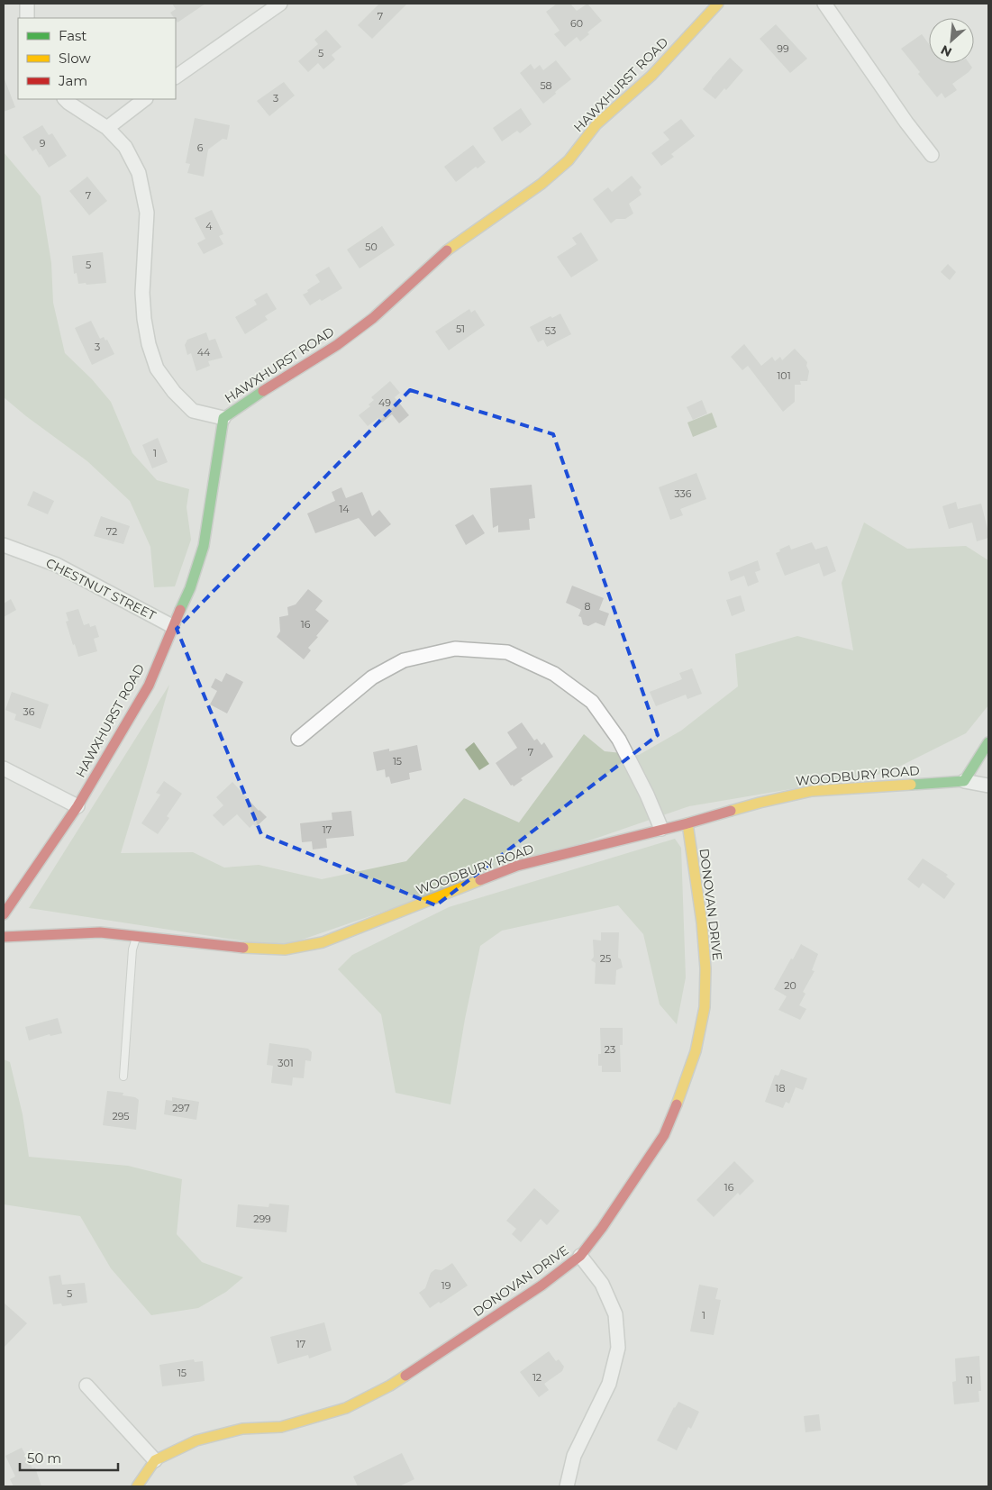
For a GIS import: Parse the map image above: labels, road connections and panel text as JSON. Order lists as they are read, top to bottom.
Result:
{
  "streets": {
    "street": [
      "HAWXHURST ROAD",
      "CHESTNUT STREET",
      "WOODBURY ROAD",
      "DONOVAN DRIVE"
    ]
  },
  "crossings": [
    ["HAWXHURST ROAD", "CHESTNUT STREET"],
    ["WOODBURY ROAD", "DONOVAN DRIVE"]
  ],
  "house_numbers": [
    "7",
    "60",
    "99",
    "5",
    "58",
    "3",
    "9",
    "6",
    "7",
    "4",
    "50",
    "5",
    "51",
    "53",
    "3",
    "44",
    "101",
    "49",
    "1",
    "336",
    "14",
    "72",
    "8",
    "16",
    "36",
    "7",
    "15",
    "17",
    "25",
    "20",
    "23",
    "301",
    "18",
    "297",
    "295",
    "16",
    "299",
    "19",
    "5",
    "1",
    "17",
    "15",
    "12",
    "11"
  ],
  "legend": ["Fast", "Slow", "Jam"],
  "scale_bar": "50 m",
  "north": "bottom left"
}
